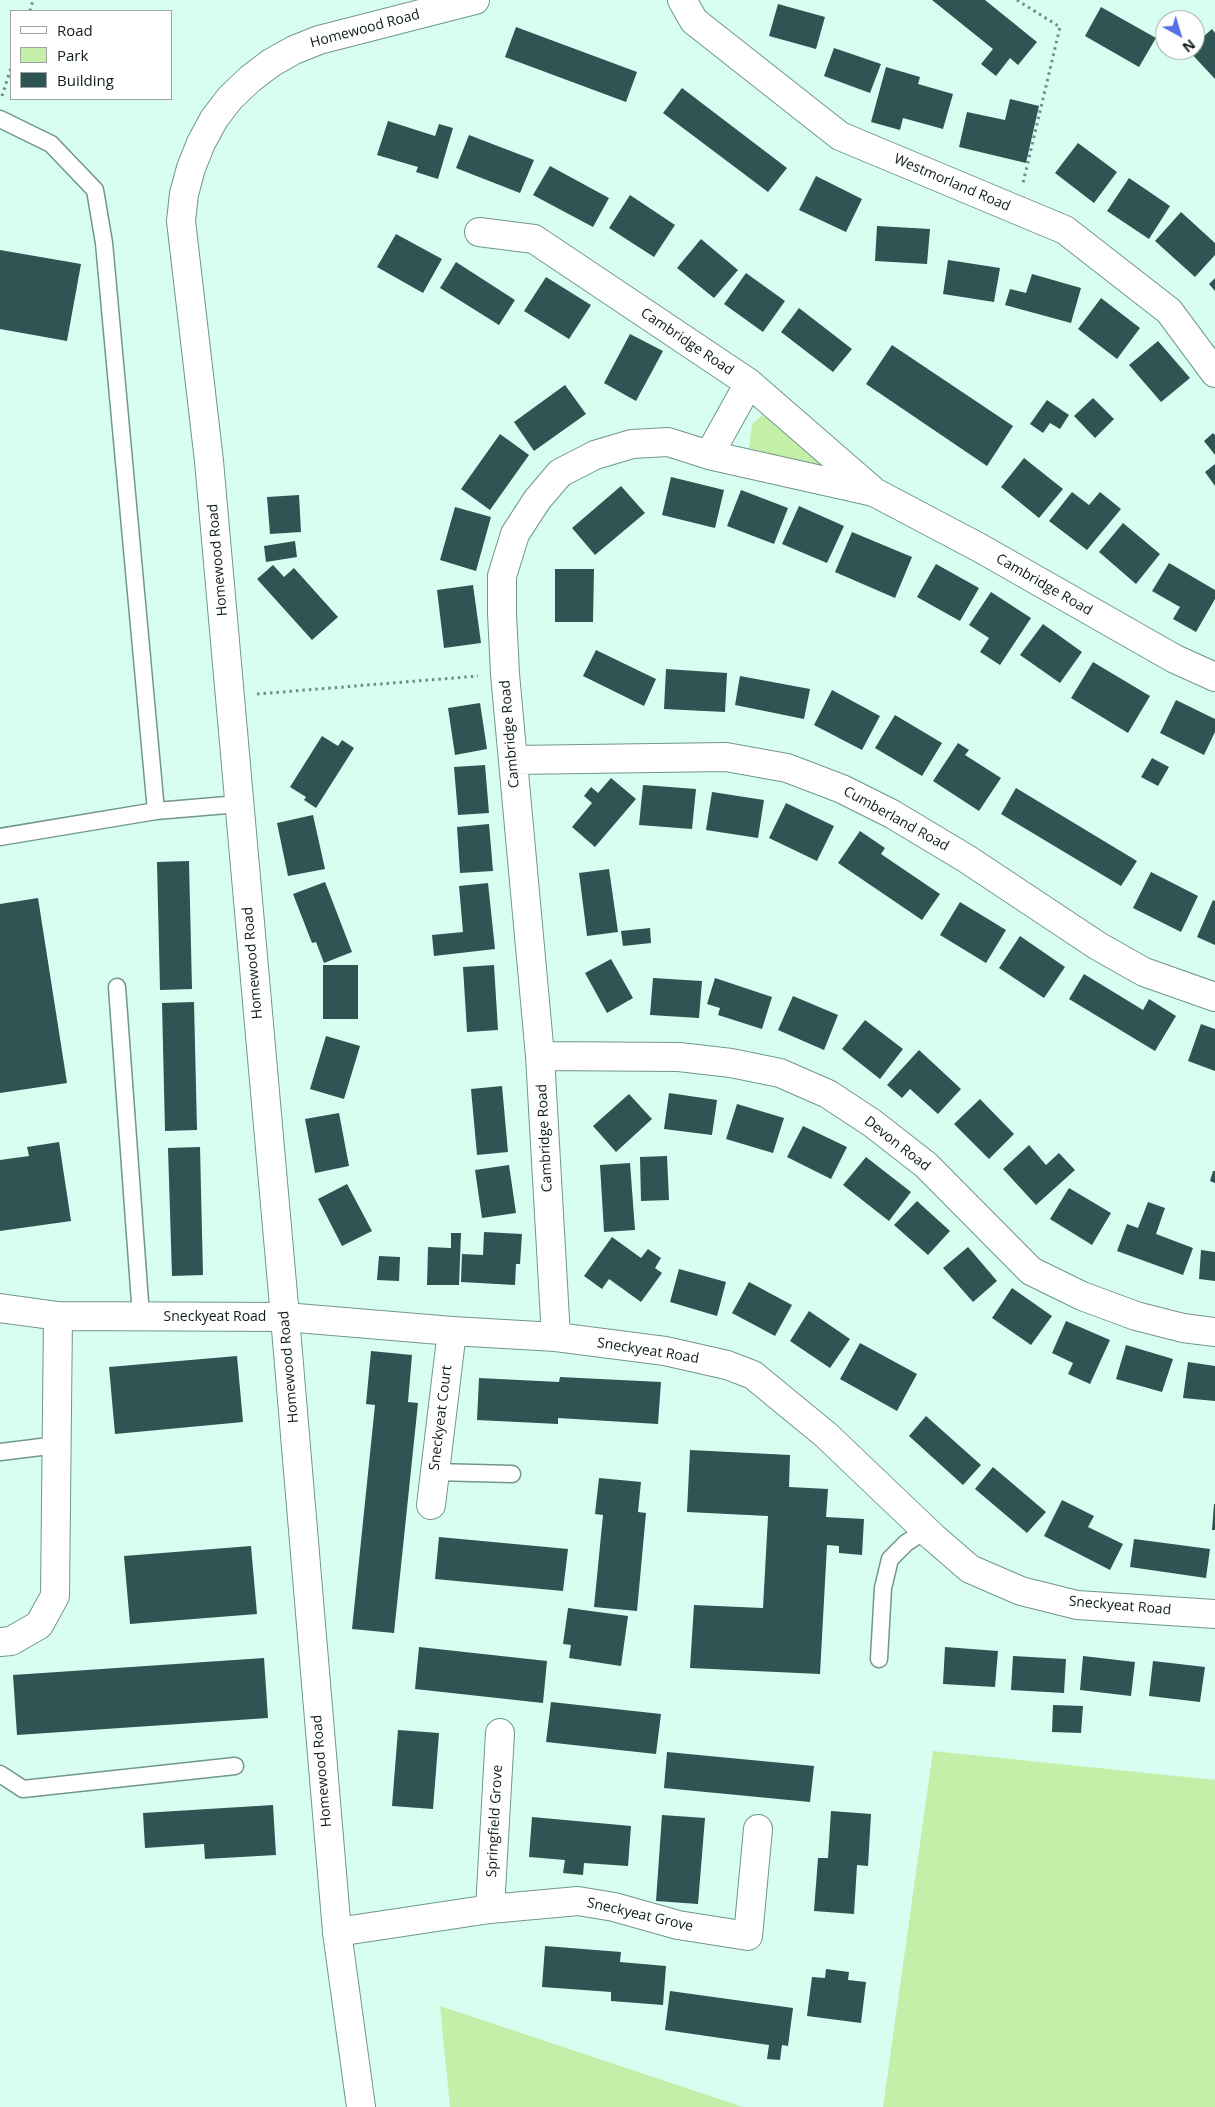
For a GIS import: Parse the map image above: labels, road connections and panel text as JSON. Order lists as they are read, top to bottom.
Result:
{
  "streets": {
    "street": [
      "Homewood Road",
      "Westmorland Road",
      "Cambridge Road",
      "Cumberland Road",
      "Devon Road",
      "Sneckyeat Road",
      "Sneckyeat Court",
      "Springfield Grove",
      "Sneckyeat Grove"
    ]
  },
  "crossings": [
    ["Homewood Road", "Sneckyeat Road"],
    ["Homewood Road", "Sneckyeat Grove"],
    ["Cambridge Road", "Cumberland Road"],
    ["Cambridge Road", "Devon Road"],
    ["Cambridge Road", "Sneckyeat Road"],
    ["Sneckyeat Road", "Sneckyeat Court"],
    ["Springfield Grove", "Sneckyeat Grove"]
  ],
  "legend": ["Road", "Park", "Building"],
  "north": "bottom right"
}
